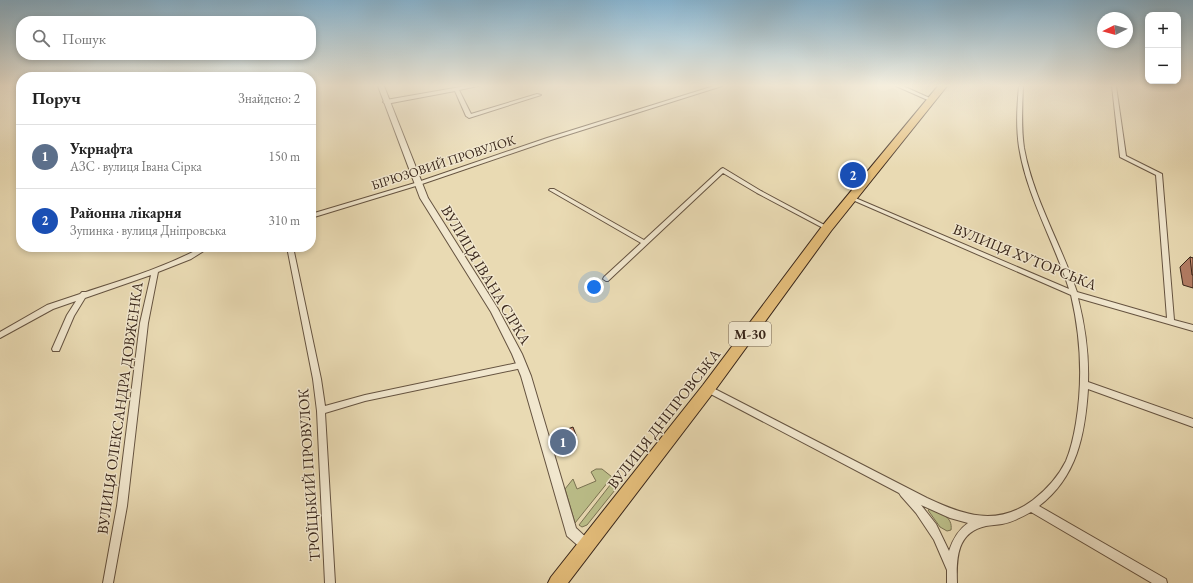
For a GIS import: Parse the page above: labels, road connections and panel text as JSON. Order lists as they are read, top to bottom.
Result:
{
  "streets": {
    "highway": ["М-30", "ВУЛИЦЯ ДНІПРОВСЬКА"],
    "street": [
      "БІРЮЗОВИЙ ПРОВУЛОК",
      "ВУЛИЦЯ ХУТОРСЬКА",
      "ВУЛИЦЯ ІВАНА СІРКА",
      "ВУЛИЦЯ ОЛЕКСАНДРА ДОВЖЕНКА",
      "ТРОЇЦЬКИЙ ПРОВУЛОК"
    ]
  },
  "crossings": [
    ["БІРЮЗОВИЙ ПРОВУЛОК", "ВУЛИЦЯ ІВАНА СІРКА"],
    ["ВУЛИЦЯ ХУТОРСЬКА", "ВУЛИЦЯ ДНІПРОВСЬКА"],
    ["ВУЛИЦЯ ІВАНА СІРКА", "ВУЛИЦЯ ДНІПРОВСЬКА"]
  ],
  "north": "left",
  "page": {
    "map_buttons": ["+", "−"],
    "search": "Пошук",
    "heading": ["Поруч", "Знайдено: 2"],
    "list": [
      {
        "mark": "1",
        "name": "Укрнафта",
        "note": "АЗС · вулиця Івана Сірка",
        "value": "150 m"
      },
      {
        "mark": "2",
        "name": "Районна лікарня",
        "note": "Зупинка · вулиця Дніпровська",
        "value": "310 m"
      }
    ],
    "pins": ["2", "1"]
  }
}
